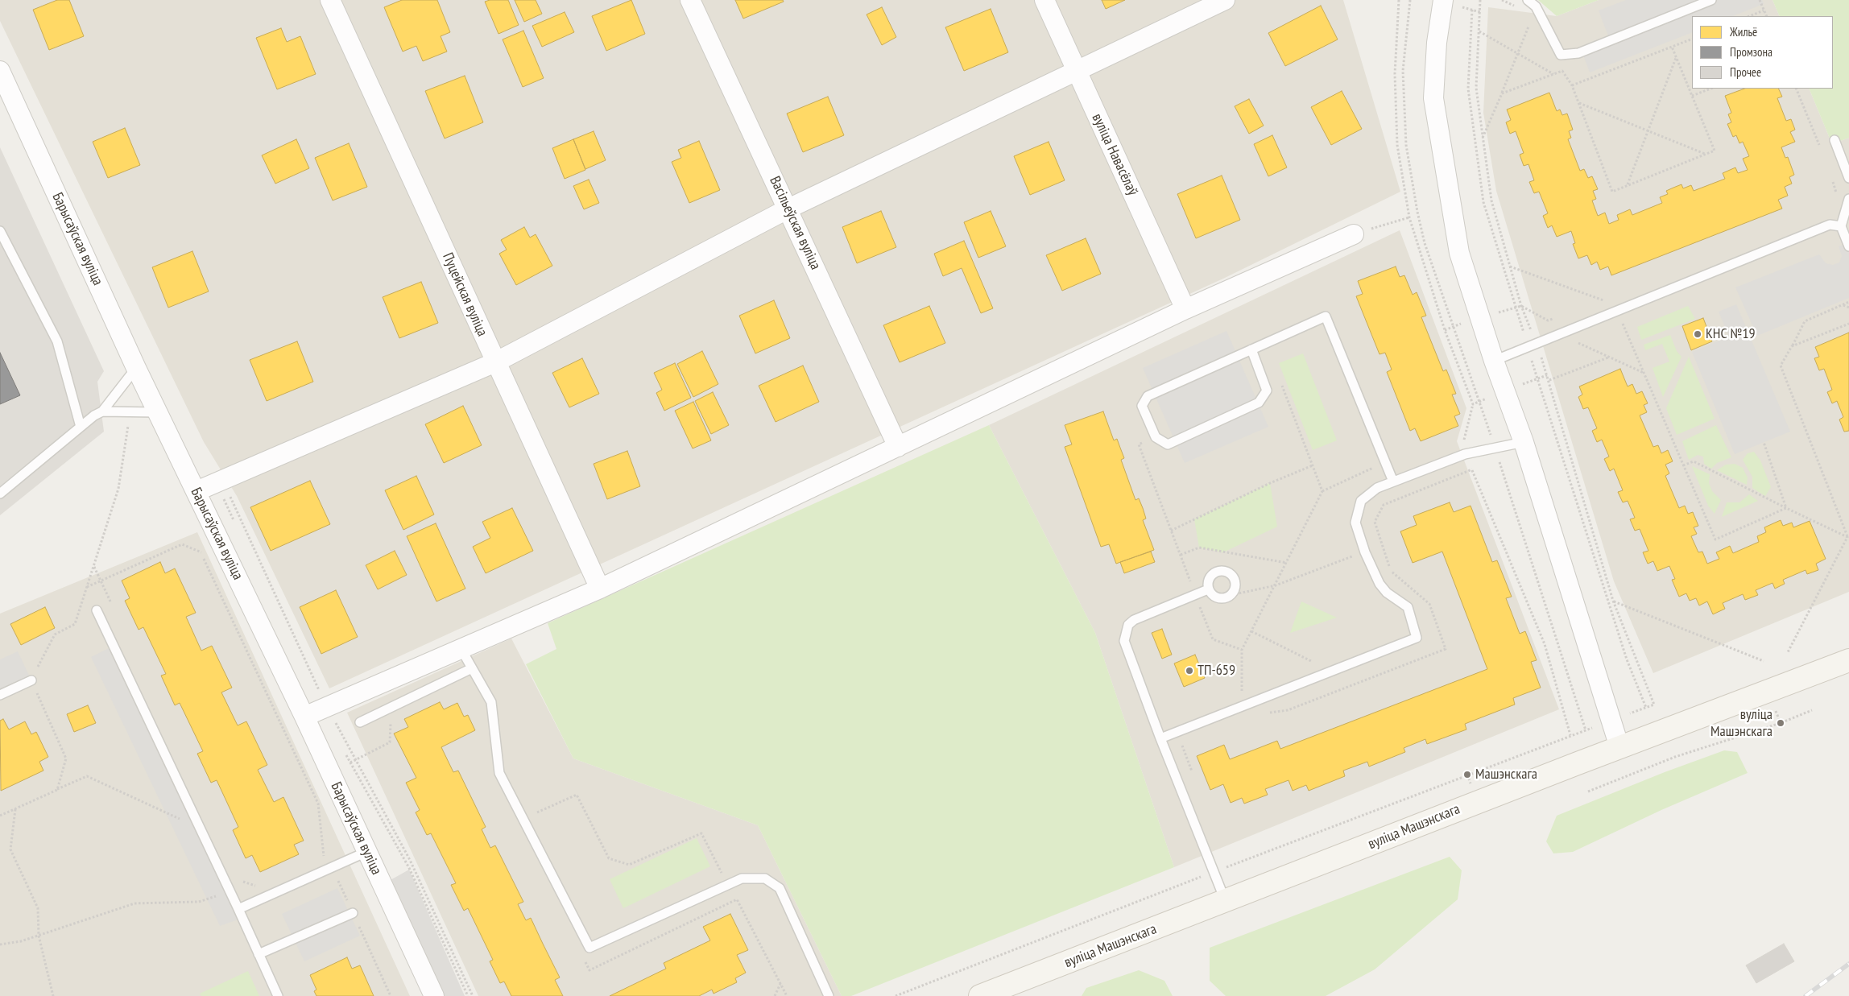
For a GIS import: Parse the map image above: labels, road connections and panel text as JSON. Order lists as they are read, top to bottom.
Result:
{
  "streets": {
    "main road": ["вуліца Машэнскага"],
    "street": [
      "вуліца Навасёлаў",
      "Васільеўская вуліца",
      "Барысаўская вуліца",
      "Пуцейская вуліца"
    ]
  },
  "places": [
    "КНС №19",
    "ТП-659",
    "вуліца Машэнскага",
    "Машэнскага"
  ],
  "legend": ["Жильё", "Промзона", "Прочее"]
}
